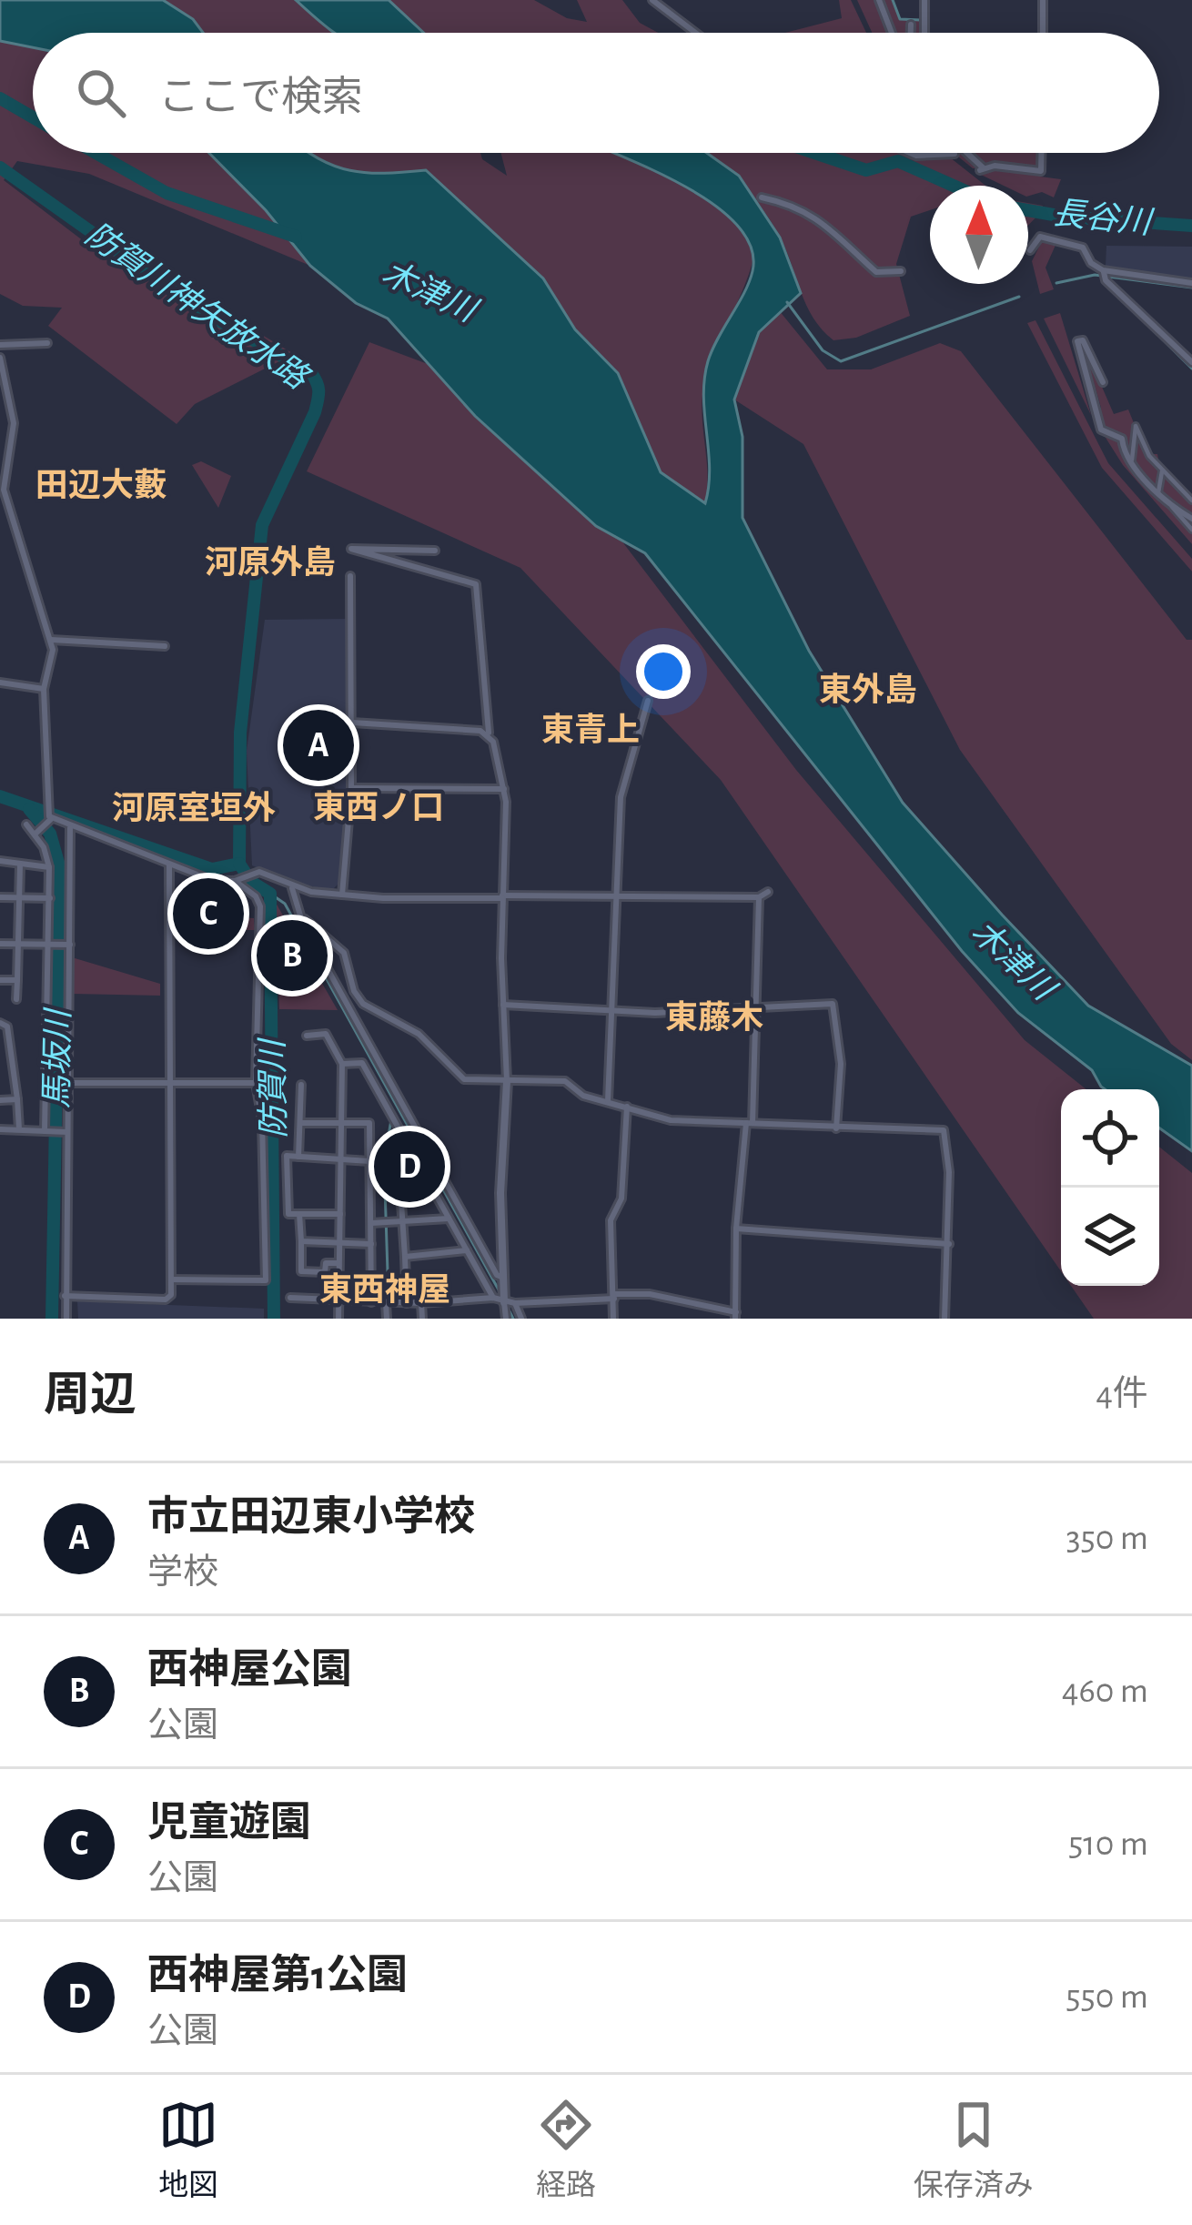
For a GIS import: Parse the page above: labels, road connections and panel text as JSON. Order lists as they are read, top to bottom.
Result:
{
  "districts": [
    "田辺大藪",
    "河原外島",
    "東外島",
    "東青上",
    "東西ノ口",
    "河原室垣外",
    "東藤木",
    "東西神屋"
  ],
  "water": [
    "長谷川",
    "木津川",
    "防賀川神矢放水路",
    "馬坂川",
    "防賀川"
  ],
  "north": "top",
  "page": {
    "search": "ここで検索",
    "pins": [
      "A",
      "C",
      "B",
      "D"
    ],
    "heading": ["周辺", "4件"],
    "list": [
      {
        "mark": "A",
        "name": "市立田辺東小学校",
        "note": "学校",
        "value": "350 m"
      },
      {
        "mark": "B",
        "name": "西神屋公園",
        "note": "公園",
        "value": "460 m"
      },
      {
        "mark": "C",
        "name": "児童遊園",
        "note": "公園",
        "value": "510 m"
      },
      {
        "mark": "D",
        "name": "西神屋第1公園",
        "note": "公園",
        "value": "550 m"
      }
    ],
    "nav": ["地図", "経路", "保存済み"]
  }
}
